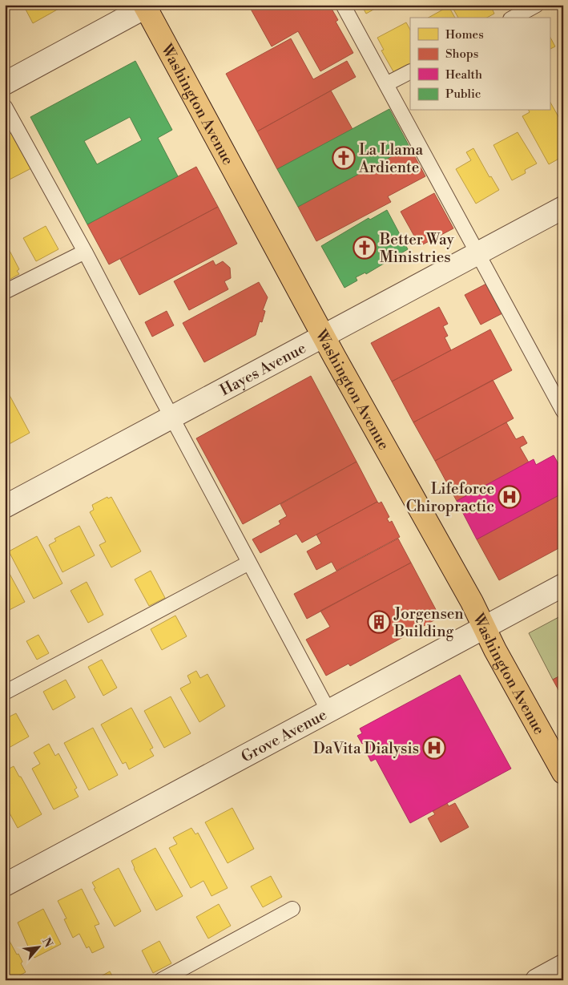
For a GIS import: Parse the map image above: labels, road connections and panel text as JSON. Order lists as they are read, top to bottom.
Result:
{
  "streets": {
    "main road": ["Washington Avenue"],
    "street": ["Hayes Avenue", "Grove Avenue"]
  },
  "crossings": [
    ["Washington Avenue", "Hayes Avenue"],
    ["Washington Avenue", "Grove Avenue"]
  ],
  "places": {
    "church": ["La Llama Ardiente", "Better Way Ministries"],
    "hospital": ["Lifeforce Chiropractic", "DaVita Dialysis"],
    "building": ["Jorgensen Building"]
  },
  "legend": [
    "Homes",
    "Shops",
    "Health",
    "Public"
  ],
  "north": "top right"
}
